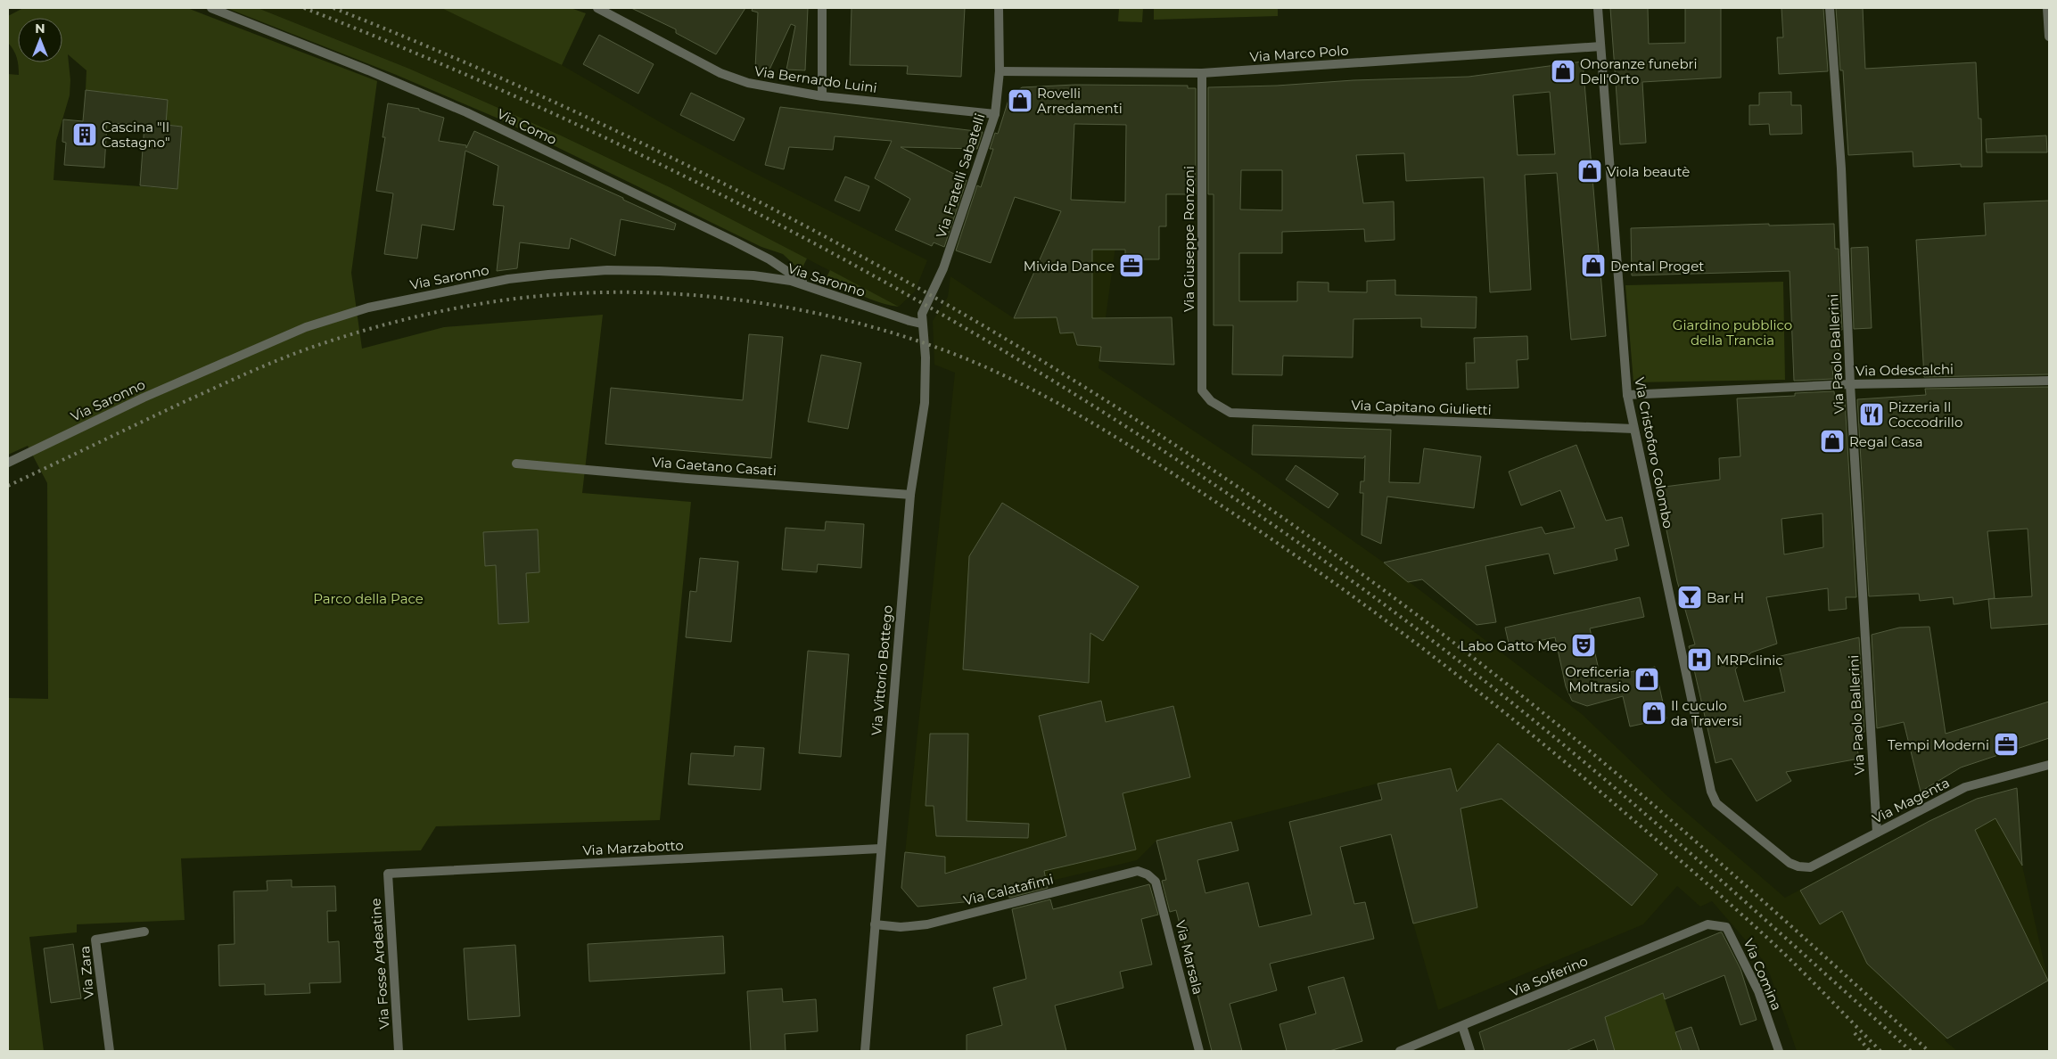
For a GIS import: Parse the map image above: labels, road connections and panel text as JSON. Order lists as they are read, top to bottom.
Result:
{
  "streets": {
    "street": [
      "Via Marco Polo",
      "Via Bernardo Luini",
      "Via Como",
      "Via Fratelli Sabatelli",
      "Via Giuseppe Ronzoni",
      "Via Saronno",
      "Via Paolo Ballerini",
      "Via Odescalchi",
      "Via Capitano Giulietti",
      "Via Cristoforo Colombo",
      "Via Gaetano Casati",
      "Via Vittorio Bottego",
      "Via Magenta",
      "Via Marzabotto",
      "Via Calatafimi",
      "Via Marsala",
      "Via Fosse Ardeatine",
      "Via Zara",
      "Via Comina",
      "Via Solferino"
    ]
  },
  "crossings": [
    ["Via Marco Polo", "Via Fratelli Sabatelli"],
    ["Via Marco Polo", "Via Giuseppe Ronzoni"],
    ["Via Marco Polo", "Via Cristoforo Colombo"],
    ["Via Bernardo Luini", "Via Fratelli Sabatelli"],
    ["Via Como", "Via Saronno"],
    ["Via Fratelli Sabatelli", "Via Vittorio Bottego"],
    ["Via Giuseppe Ronzoni", "Via Capitano Giulietti"],
    ["Via Saronno", "Via Vittorio Bottego"],
    ["Via Paolo Ballerini", "Via Odescalchi"],
    ["Via Paolo Ballerini", "Via Magenta"],
    ["Via Odescalchi", "Via Cristoforo Colombo"],
    ["Via Capitano Giulietti", "Via Cristoforo Colombo"],
    ["Via Cristoforo Colombo", "Via Magenta"],
    ["Via Gaetano Casati", "Via Vittorio Bottego"],
    ["Via Vittorio Bottego", "Via Marzabotto"],
    ["Via Vittorio Bottego", "Via Calatafimi"],
    ["Via Marzabotto", "Via Fosse Ardeatine"],
    ["Via Calatafimi", "Via Marsala"],
    ["Via Comina", "Via Solferino"]
  ],
  "parks": ["Giardino pubblico della Trancia", "Parco della Pace"],
  "places": {
    "shop": [
      "Onoranze funebri Dell'Orto",
      "Rovelli Arredamenti",
      "Viola beautè",
      "Dental Proget",
      "Regal Casa",
      "Oreficeria Moltrasio",
      "Il cuculo da Traversi"
    ],
    "building": ["Cascina \"Il Castagno\""],
    "office": ["Mivida Dance", "Tempi Moderni"],
    "restaurant": ["Pizzeria Il Coccodrillo"],
    "bar": ["Bar H"],
    "theatre": ["Labo Gatto Meo"],
    "hospital": ["MRPclinic"]
  },
  "north": "top"
}
